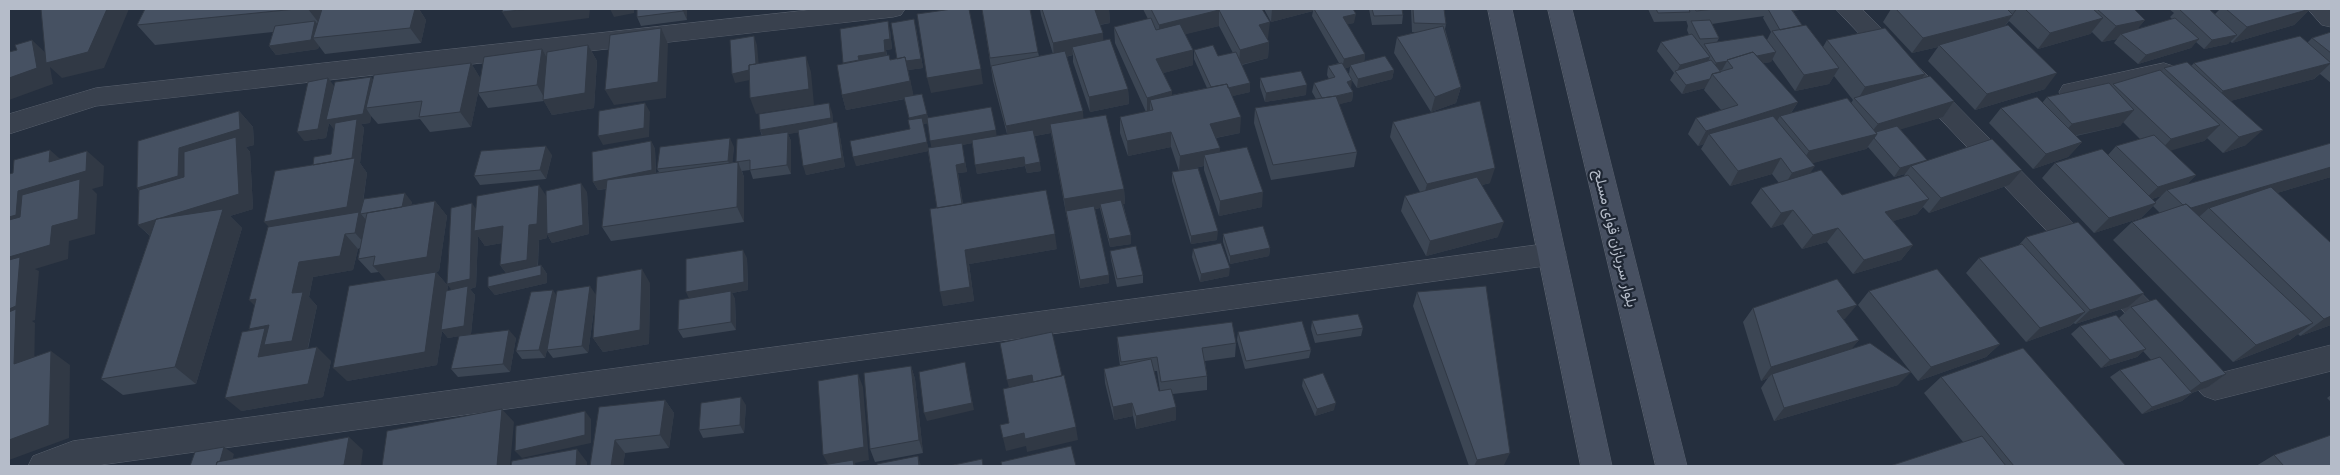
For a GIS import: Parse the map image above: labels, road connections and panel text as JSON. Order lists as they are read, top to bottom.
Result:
{
  "streets": {
    "main road": ["بلوار سربازان قوای مسلح"]
  }
}
